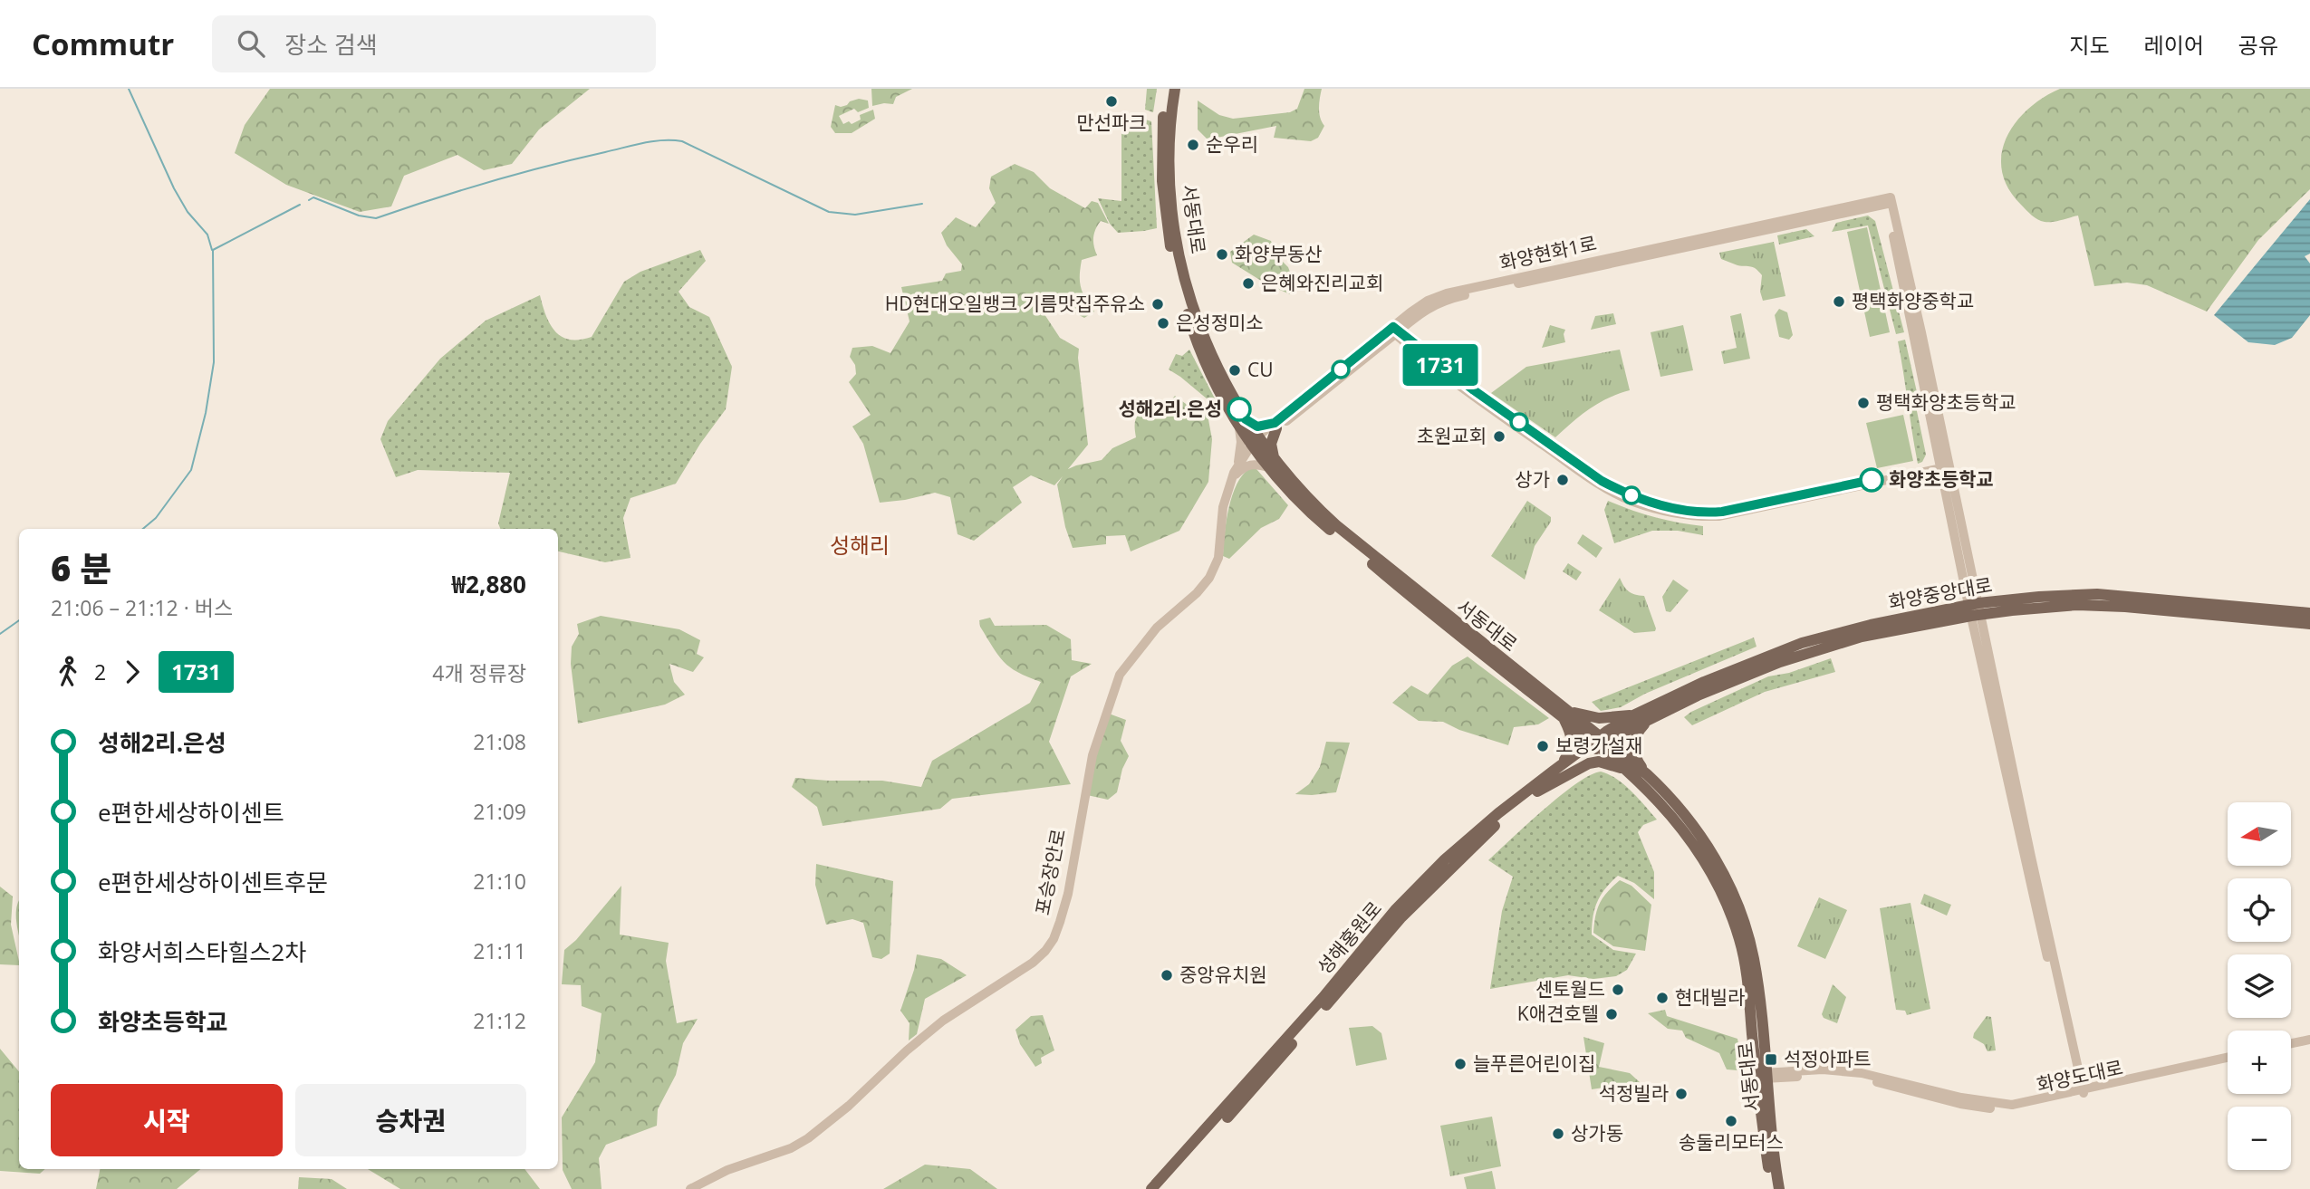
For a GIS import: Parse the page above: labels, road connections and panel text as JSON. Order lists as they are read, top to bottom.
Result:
{
  "streets": {
    "main road": ["서동대로", "화양중앙대로", "성해홍원로"],
    "street": ["화양현화1로", "포승장안로", "화양도대로"]
  },
  "crossings": [
    ["서동대로", "화양현화1로"],
    ["서동대로", "화양중앙대로"],
    ["서동대로", "성해홍원로"],
    ["서동대로", "화양도대로"],
    ["화양중앙대로", "성해홍원로"]
  ],
  "districts": ["성해리"],
  "places": {
    "other": [
      "만선파크",
      "순우리",
      "화양부동산",
      "은혜와진리교회",
      "평택화양중학교",
      "HD현대오일뱅크 기름맛집주유소",
      "은성정미소",
      "CU",
      "평택화양초등학교",
      "성해2리.은성",
      "초원교회",
      "상가",
      "화양초등학교",
      "보령가설재",
      "중앙유치원",
      "센토월드",
      "현대빌라",
      "K애견호텔",
      "늘푸른어린이집",
      "석정빌라",
      "송둘리모터스",
      "상가동"
    ],
    "transit": ["석정아파트"]
  },
  "lines": ["bus line 1731"],
  "north": "left",
  "page": {
    "header": "Commutr",
    "search": "장소 검색",
    "nav": ["지도", "레이어", "공유"],
    "on_map": "1731",
    "heading": ["6 분", "21:06 – 21:12 · 버스", "₩2,880"],
    "legs": ["2", "1731", "4개 정류장"],
    "list": [
      {
        "name": "성해2리.은성",
        "value": "21:08"
      },
      {
        "name": "e편한세상하이센트",
        "value": "21:09"
      },
      {
        "name": "e편한세상하이센트후문",
        "value": "21:10"
      },
      {
        "name": "화양서희스타힐스2차",
        "value": "21:11"
      },
      {
        "name": "화양초등학교",
        "value": "21:12"
      }
    ],
    "map_buttons": ["+", "−"],
    "buttons": ["시작", "승차권"]
  }
}
